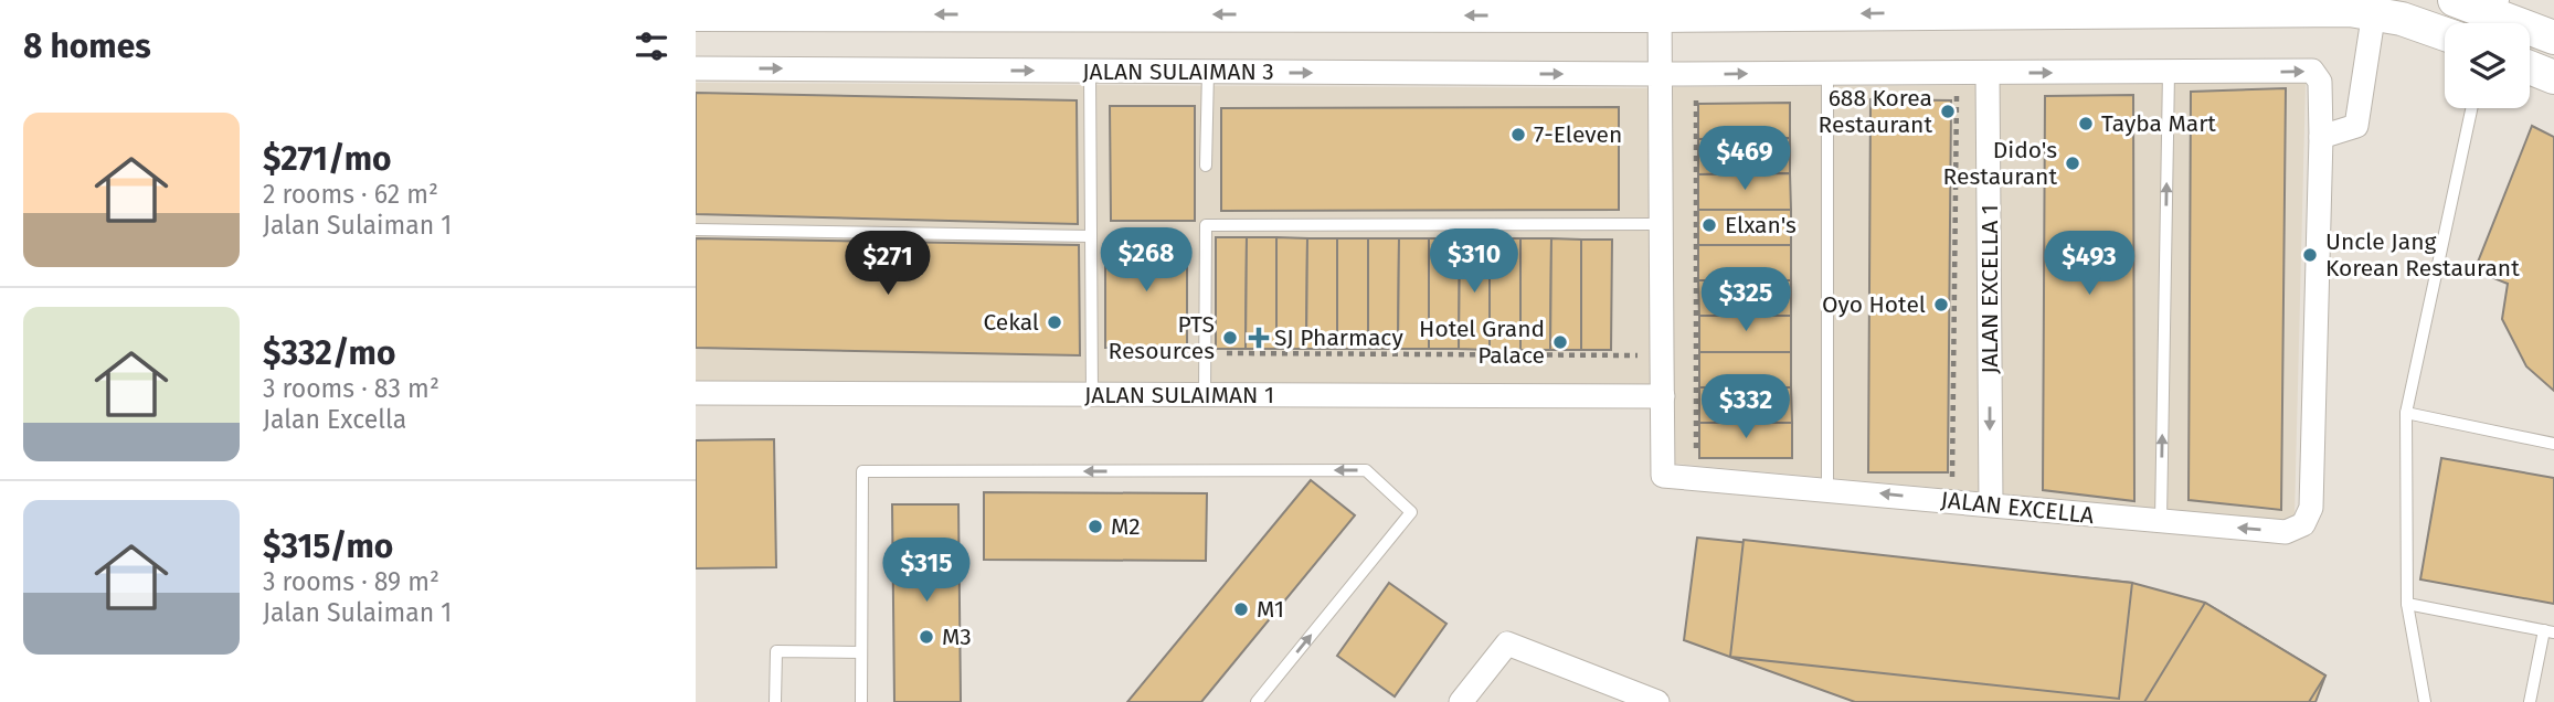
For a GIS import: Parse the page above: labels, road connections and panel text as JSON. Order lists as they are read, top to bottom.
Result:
{
  "streets": {
    "street": [
      "JALAN SULAIMAN 3",
      "JALAN EXCELLA 1",
      "JALAN SULAIMAN 1",
      "JALAN EXCELLA"
    ]
  },
  "crossings": [
    ["JALAN SULAIMAN 3", "JALAN EXCELLA 1"],
    ["JALAN SULAIMAN 3", "JALAN EXCELLA"],
    ["JALAN EXCELLA 1", "JALAN EXCELLA"],
    ["JALAN SULAIMAN 1", "JALAN EXCELLA"]
  ],
  "one_way": ["JALAN EXCELLA 1"],
  "places": {
    "other": [
      "688 Korea Restaurant",
      "Tayba Mart",
      "7-Eleven",
      "Dido's Restaurant",
      "Elxan's",
      "Uncle Jang Korean Restaurant",
      "Oyo Hotel",
      "Cekal",
      "PTS Resources",
      "Hotel Grand Palace",
      "M2",
      "M1",
      "M3"
    ],
    "health": ["SJ Pharmacy"]
  },
  "page": {
    "heading": "8 homes",
    "list": [
      {
        "name": "$271/mo",
        "note": "2 rooms · 62 m² · Jalan Sulaiman 1"
      },
      {
        "name": "$332/mo",
        "note": "3 rooms · 83 m² · Jalan Excella"
      },
      {
        "name": "$315/mo",
        "note": "3 rooms · 89 m² · Jalan Sulaiman 1"
      }
    ],
    "price": [
      "$469",
      "$268",
      "$310",
      "$271",
      "$493",
      "$325",
      "$332",
      "$315"
    ]
  }
}
